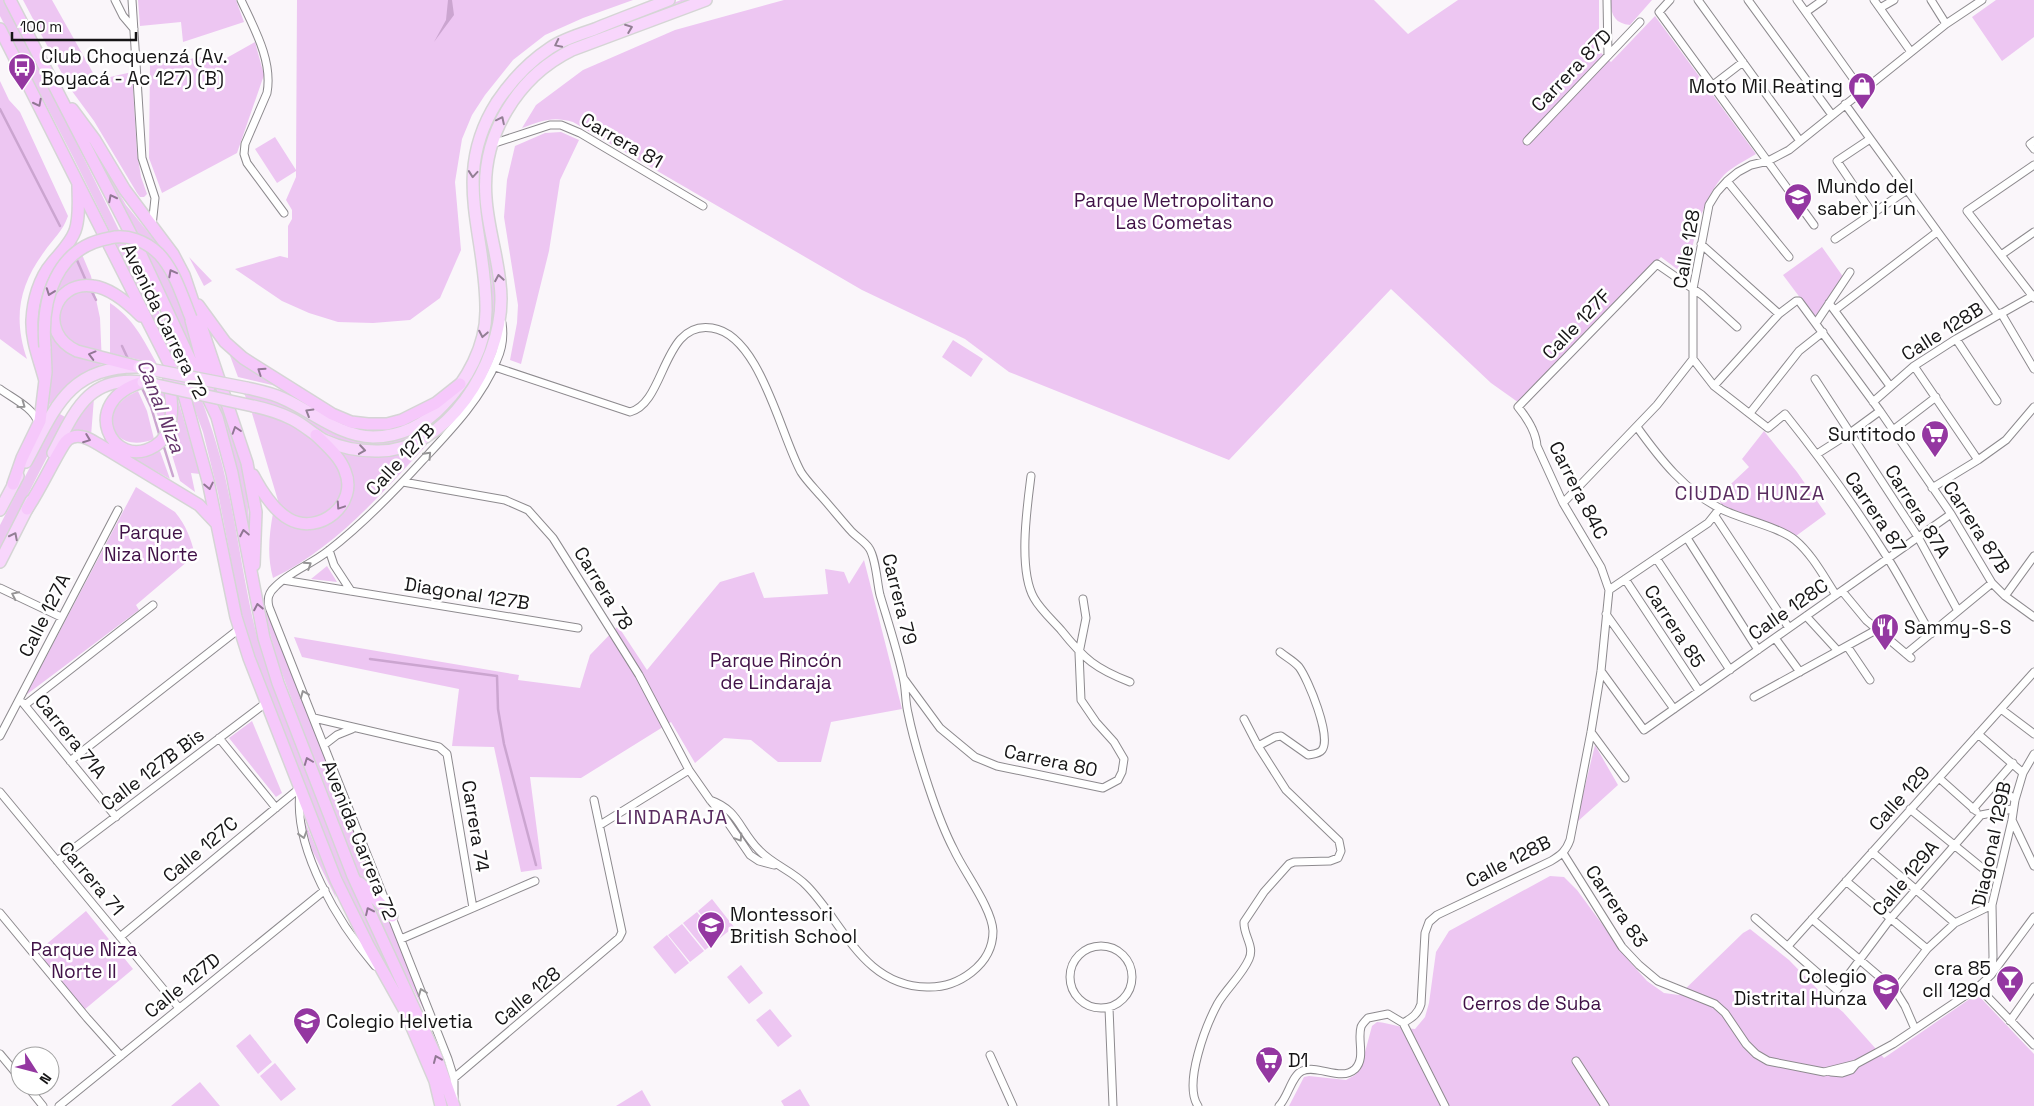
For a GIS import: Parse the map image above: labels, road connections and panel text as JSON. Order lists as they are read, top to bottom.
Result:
{
  "streets": {
    "highway": ["Avenida Carrera 72"],
    "street": [
      "Carrera 87D",
      "Carrera 81",
      "Calle 128",
      "Calle 127F",
      "Calle 128B",
      "Calle 127B",
      "Carrera 84C",
      "Carrera 87A",
      "Carrera 87",
      "Carrera 87B",
      "Carrera 78",
      "Diagonal 127B",
      "Carrera 79",
      "Calle 128C",
      "Calle 127A",
      "Carrera 85",
      "Carrera 71A",
      "Carrera 80",
      "Calle 127B Bis",
      "Calle 129",
      "Carrera 74",
      "Diagonal 129B",
      "Calle 127C",
      "Carrera 71",
      "Calle 129A",
      "Carrera 83",
      "Calle 127D"
    ]
  },
  "crossings": [
    ["Calle 128", "Avenida Carrera 72"],
    ["Calle 128", "Calle 127F"],
    ["Avenida Carrera 72", "Calle 127B"],
    ["Avenida Carrera 72", "Calle 127B Bis"],
    ["Avenida Carrera 72", "Calle 127C"],
    ["Avenida Carrera 72", "Calle 127D"],
    ["Calle 127F", "Carrera 84C"],
    ["Calle 128B", "Carrera 84C"],
    ["Calle 128B", "Carrera 87B"],
    ["Calle 128B", "Calle 128C"],
    ["Calle 128B", "Carrera 83"],
    ["Calle 127B", "Carrera 78"],
    ["Calle 127B", "Diagonal 127B"],
    ["Calle 127B", "Carrera 79"],
    ["Carrera 87A", "Calle 128C"],
    ["Carrera 87", "Calle 128C"],
    ["Carrera 87B", "Calle 128C"],
    ["Carrera 78", "Carrera 79"],
    ["Carrera 79", "Carrera 80"],
    ["Calle 128C", "Carrera 85"],
    ["Calle 127A", "Carrera 71A"],
    ["Carrera 71A", "Calle 127B Bis"],
    ["Calle 127B Bis", "Carrera 71"],
    ["Calle 129", "Calle 129A"],
    ["Calle 127C", "Carrera 71"],
    ["Carrera 71", "Calle 127D"]
  ],
  "one_way": ["Calle 127B"],
  "districts": ["CIUDAD HUNZA", "LINDARAJA"],
  "water": ["Canal Niza"],
  "parks": [
    "Parque Metropolitano Las Cometas",
    "Parque Niza Norte",
    "Parque Rincón de Lindaraja",
    "Parque Niza Norte II",
    "Cerros de Suba"
  ],
  "places": {
    "bus stop": ["Club Choquenzá (Av. Boyacá - Ac 127) (B)"],
    "shop": ["Moto Mil Reating"],
    "school or university": [
      "Mundo del saber j i un",
      "Montessori British School",
      "Colegio Distrital Hunza",
      "Colegio Helvetia"
    ],
    "supermarket": ["Surtitodo", "D1"],
    "restaurant": ["Sammy-S-S"],
    "bar": ["cra 85 cll 129d"]
  },
  "scale_bar": "100 m",
  "north": "bottom right"
}
